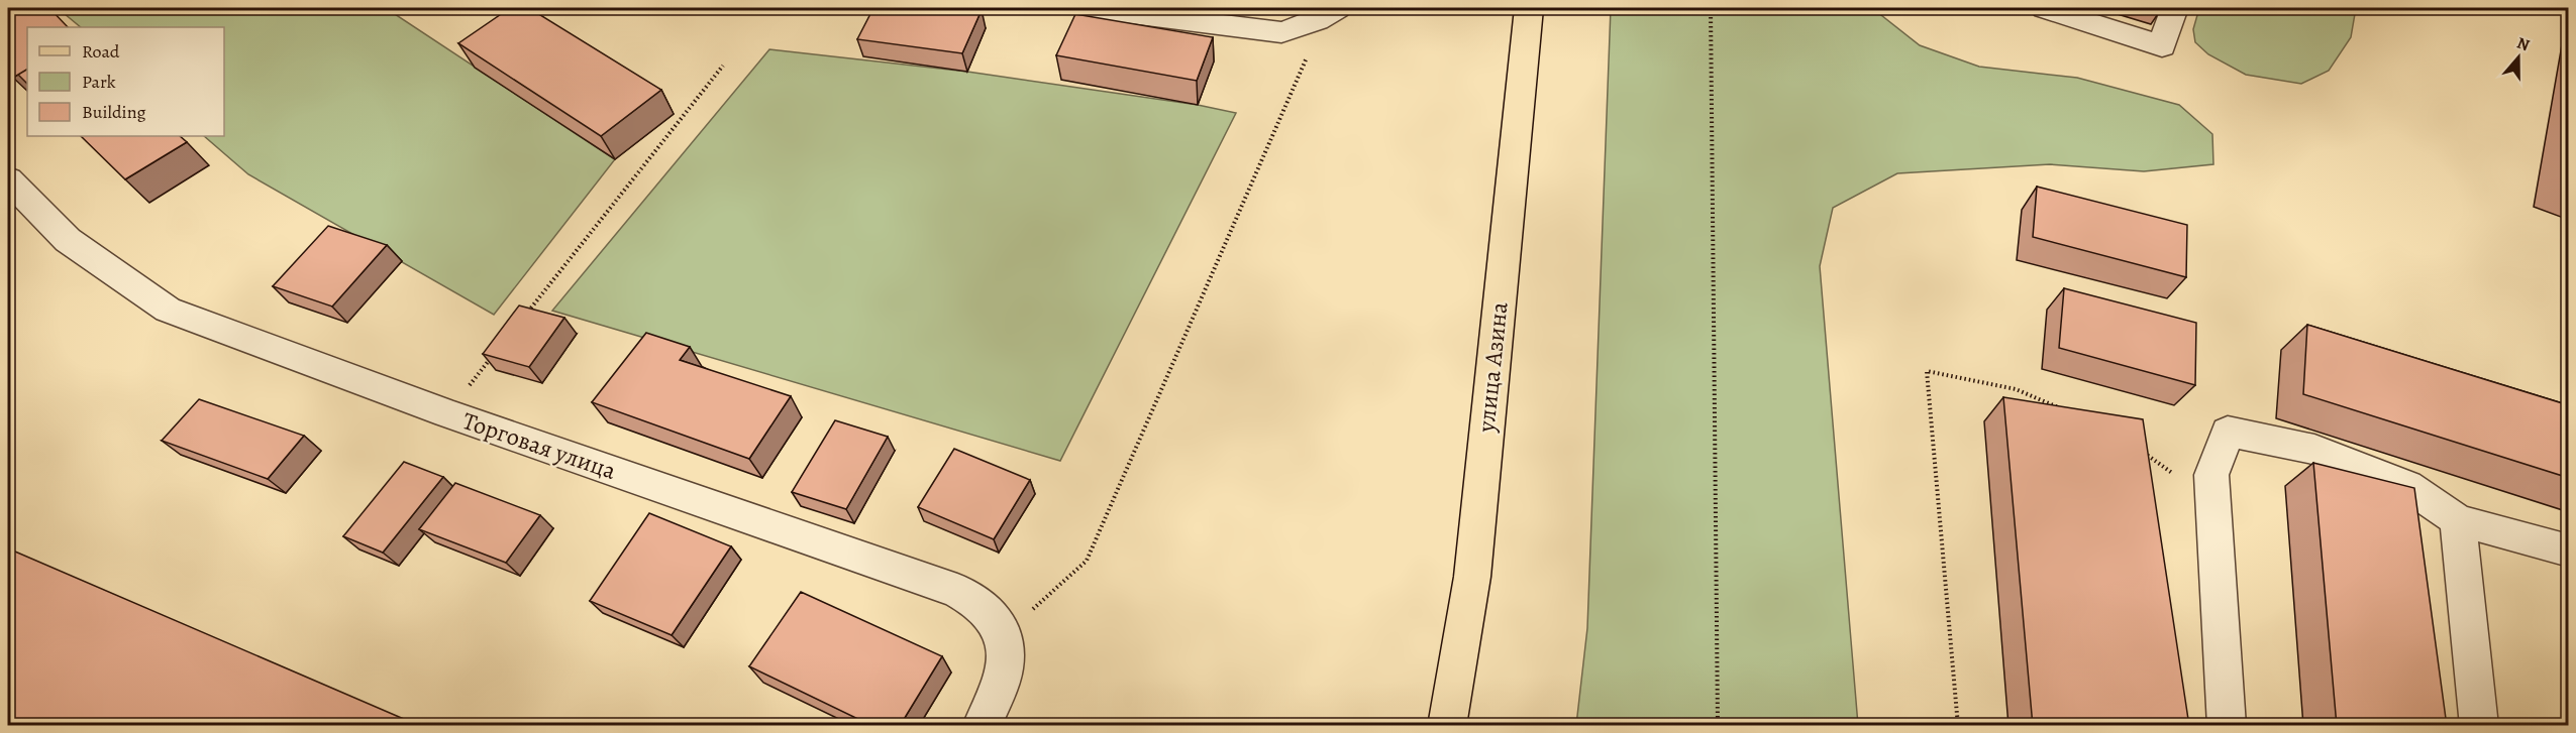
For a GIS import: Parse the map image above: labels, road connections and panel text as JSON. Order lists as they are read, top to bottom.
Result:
{
  "streets": {
    "main road": ["улица Азина"],
    "street": ["Торговая улица"]
  },
  "legend": ["Road", "Park", "Building"],
  "north": "top"
}
